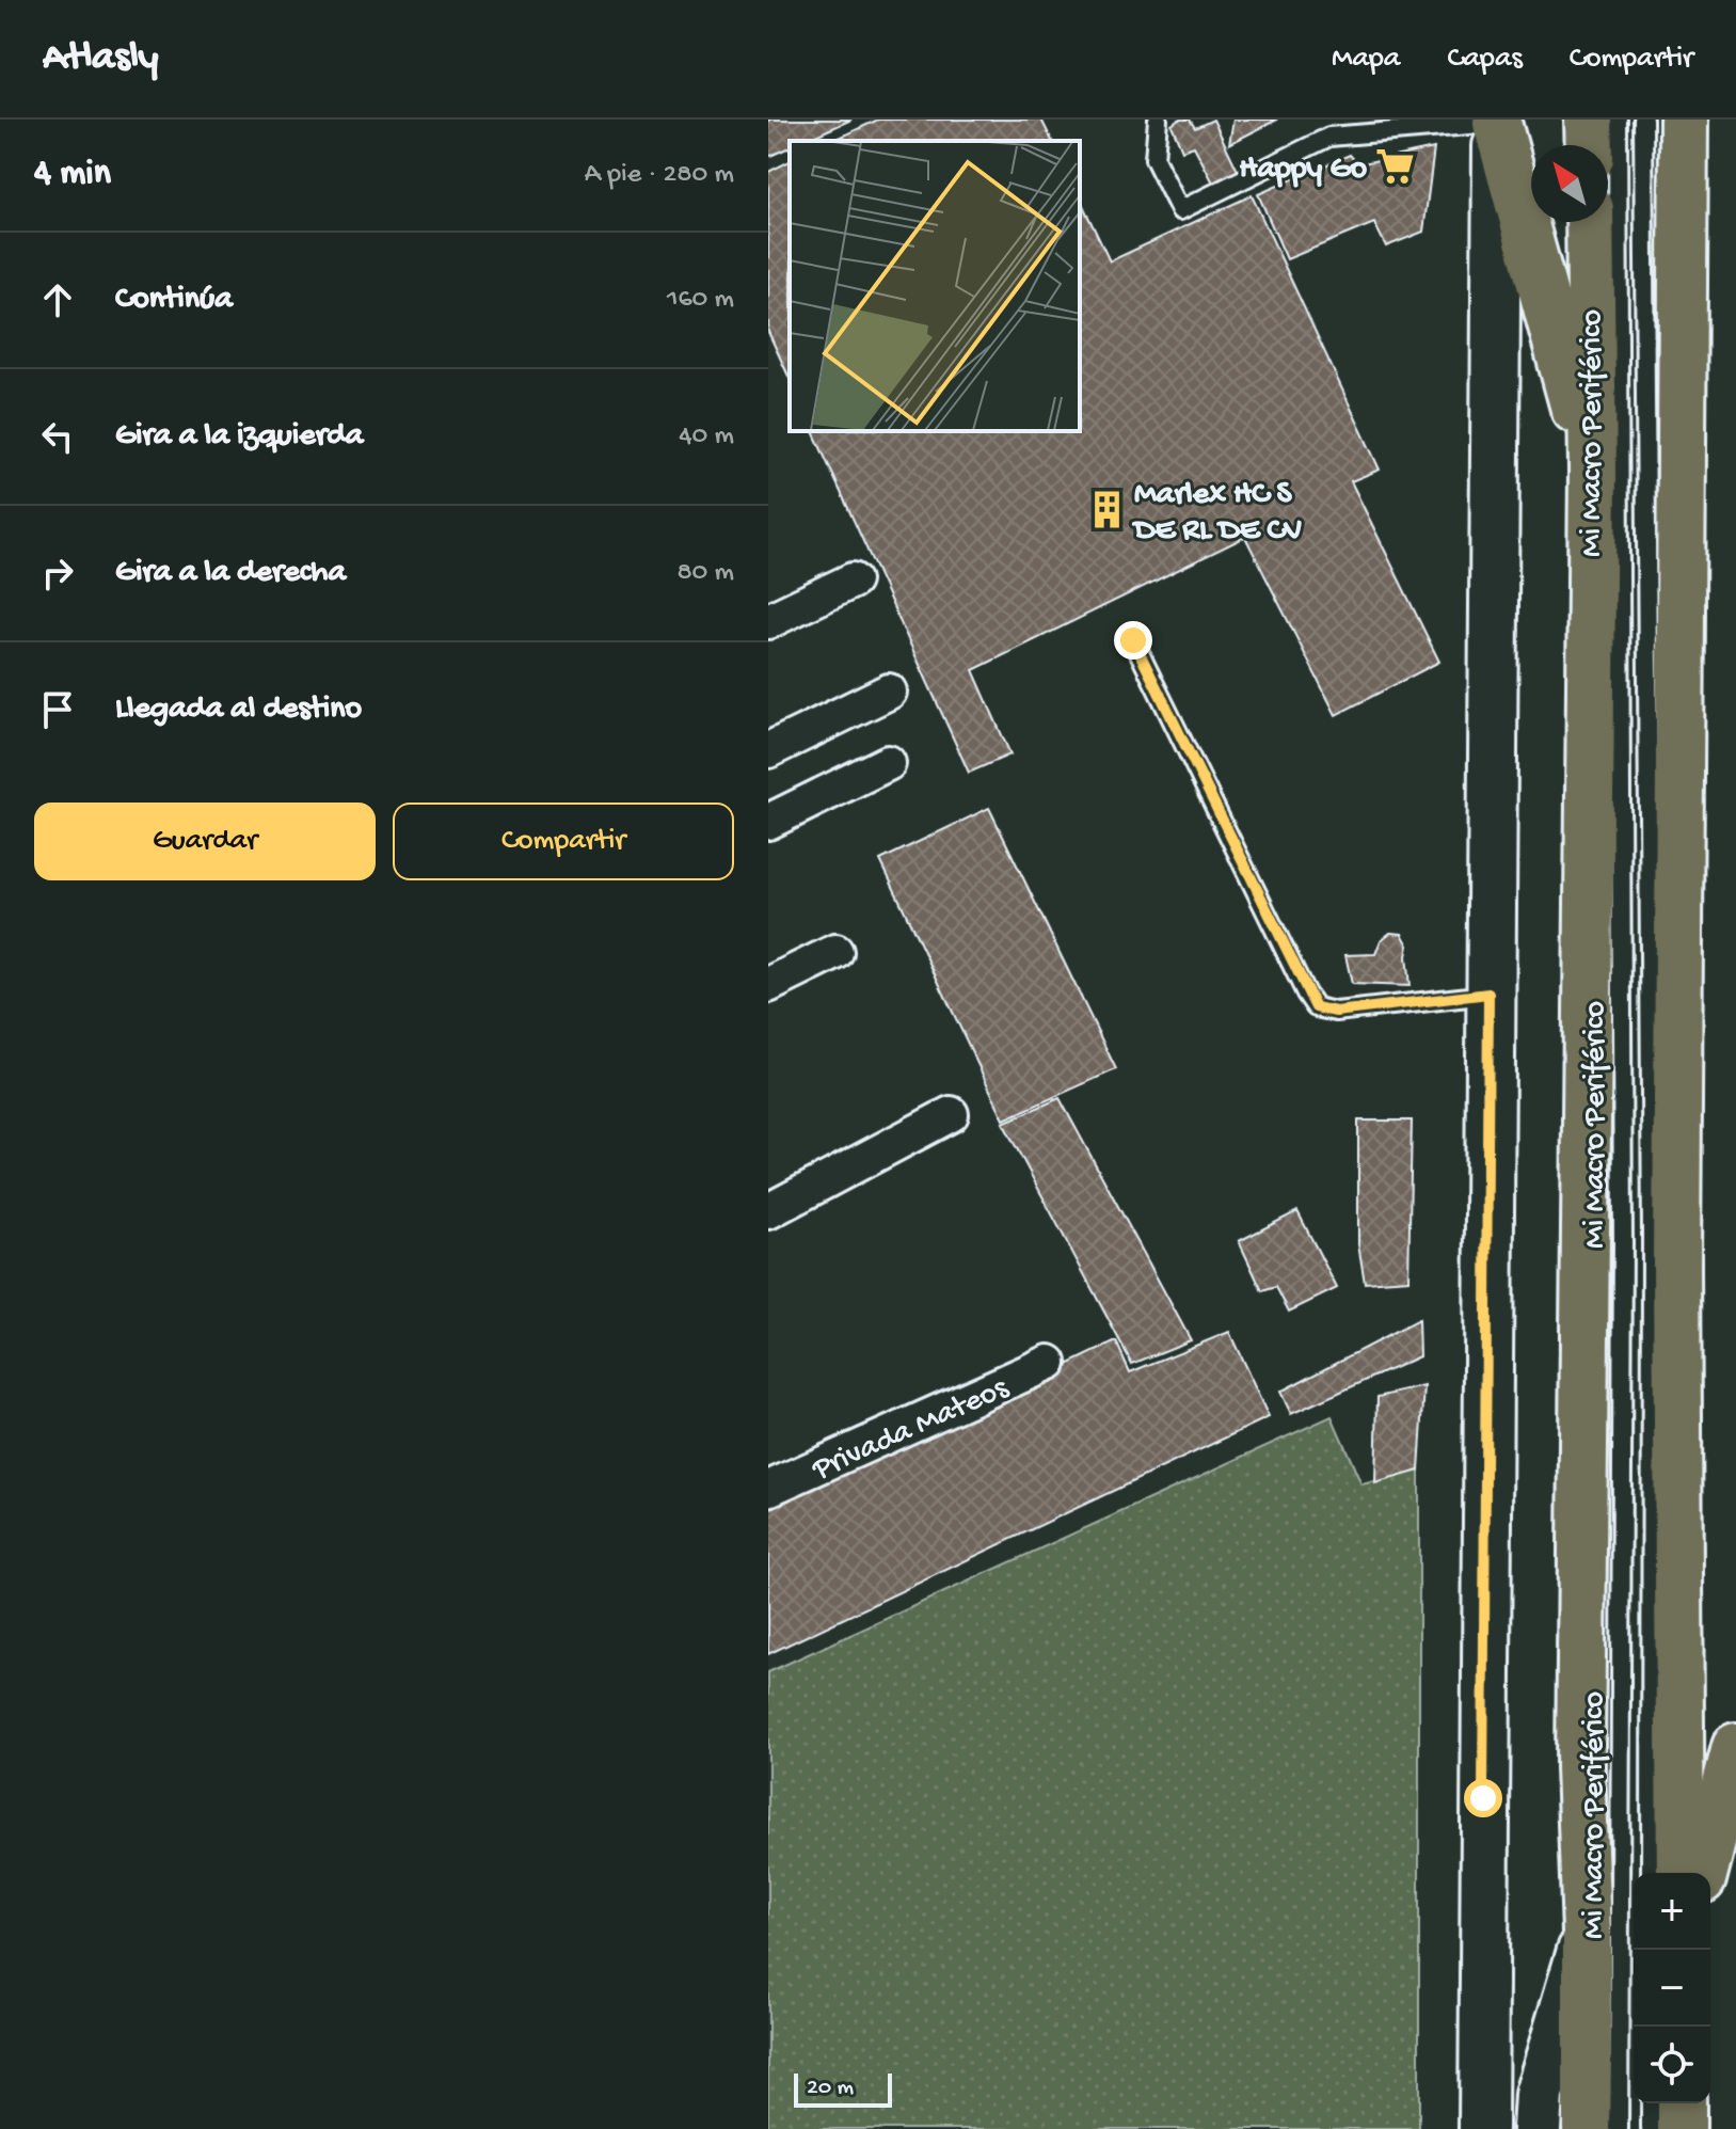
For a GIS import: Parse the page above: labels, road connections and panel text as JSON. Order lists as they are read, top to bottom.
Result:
{
  "streets": {
    "street": ["Privada Mateos"],
    "lane": ["Mi Macro Periférico"]
  },
  "places": {
    "supermarket": ["Happy Go"],
    "building": ["Marlex HC S DE RL DE CV"]
  },
  "scale_bar": "20 m",
  "north": "top left",
  "page": {
    "header": "Atlasly",
    "nav": ["Mapa", "Capas", "Compartir"],
    "heading": ["4 min", "A pie · 280 m"],
    "list": [
      ["Continúa", "160 m"],
      ["Gira a la izquierda", "40 m"],
      ["Gira a la derecha", "80 m"],
      "Llegada al destino"
    ],
    "buttons": ["Guardar", "Compartir"],
    "map_buttons": ["+", "−"],
    "scale": "20 m"
  }
}
